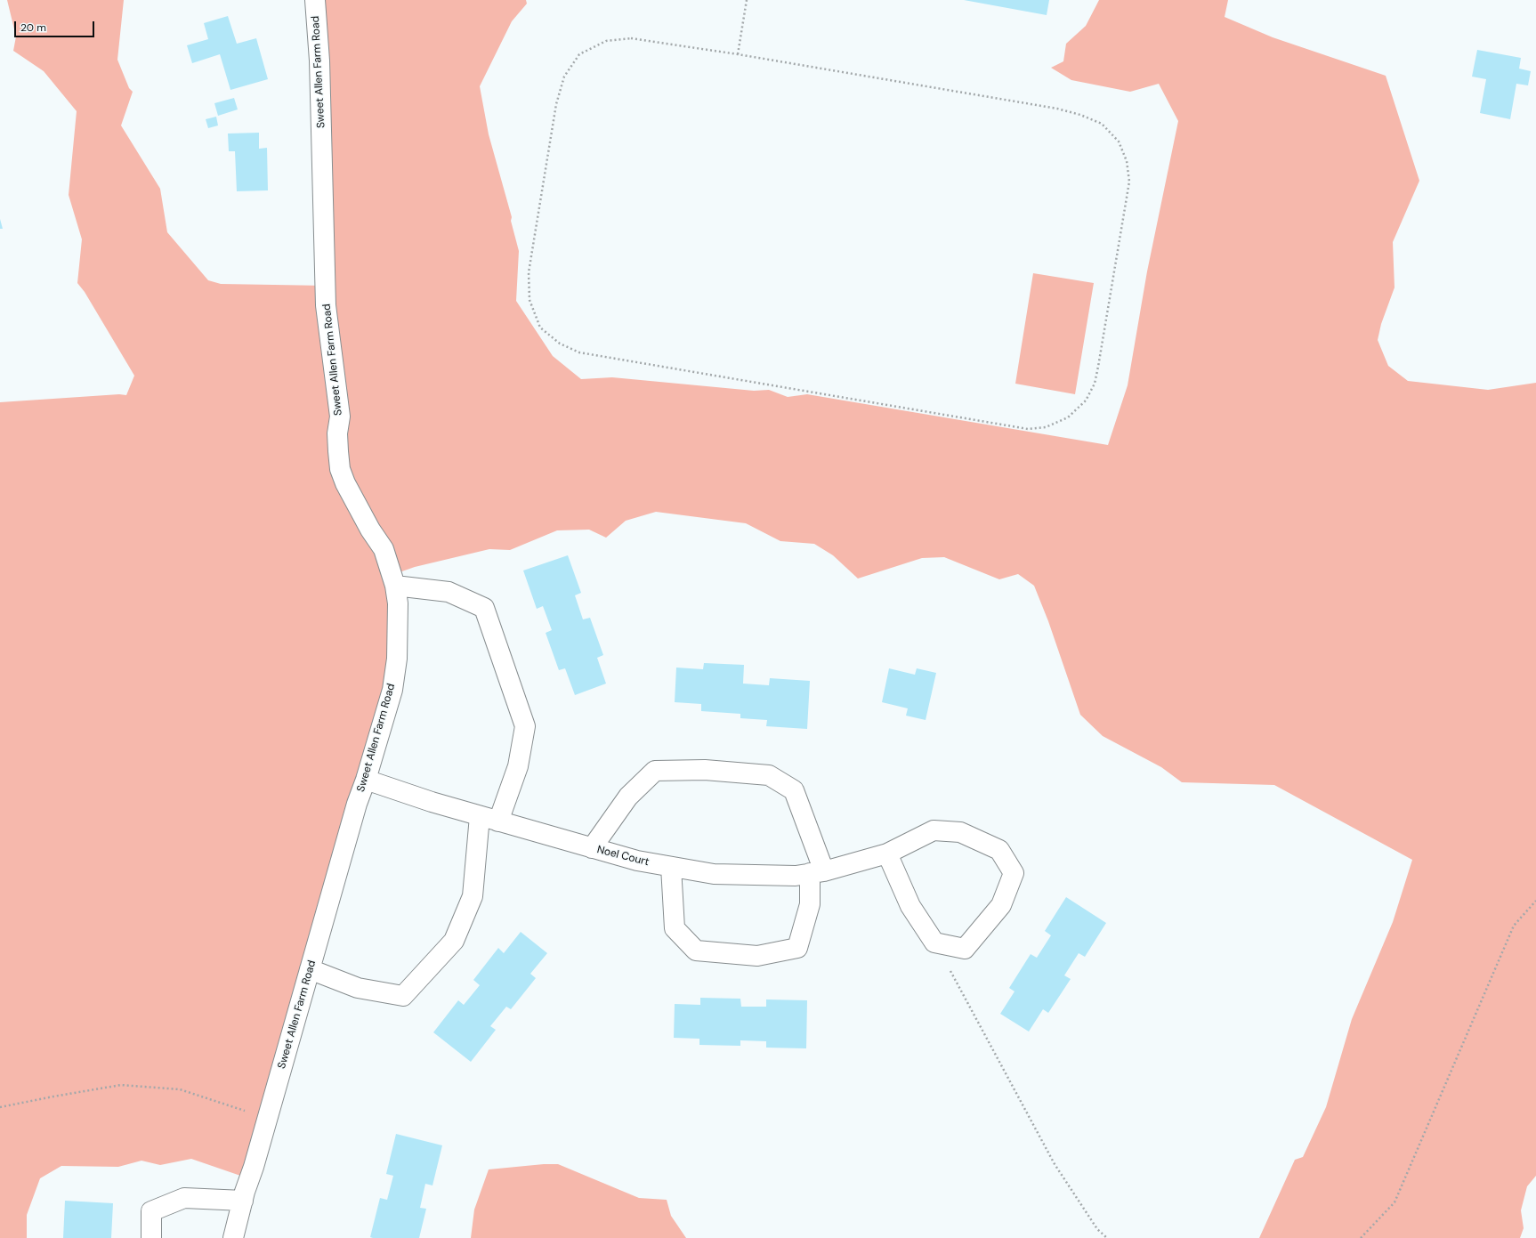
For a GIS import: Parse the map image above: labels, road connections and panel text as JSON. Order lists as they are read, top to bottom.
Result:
{
  "streets": {
    "street": ["Sweet Allen Farm Road", "Noel Court"]
  },
  "crossings": [
    ["Sweet Allen Farm Road", "Noel Court"]
  ],
  "scale_bar": "20 m"
}
